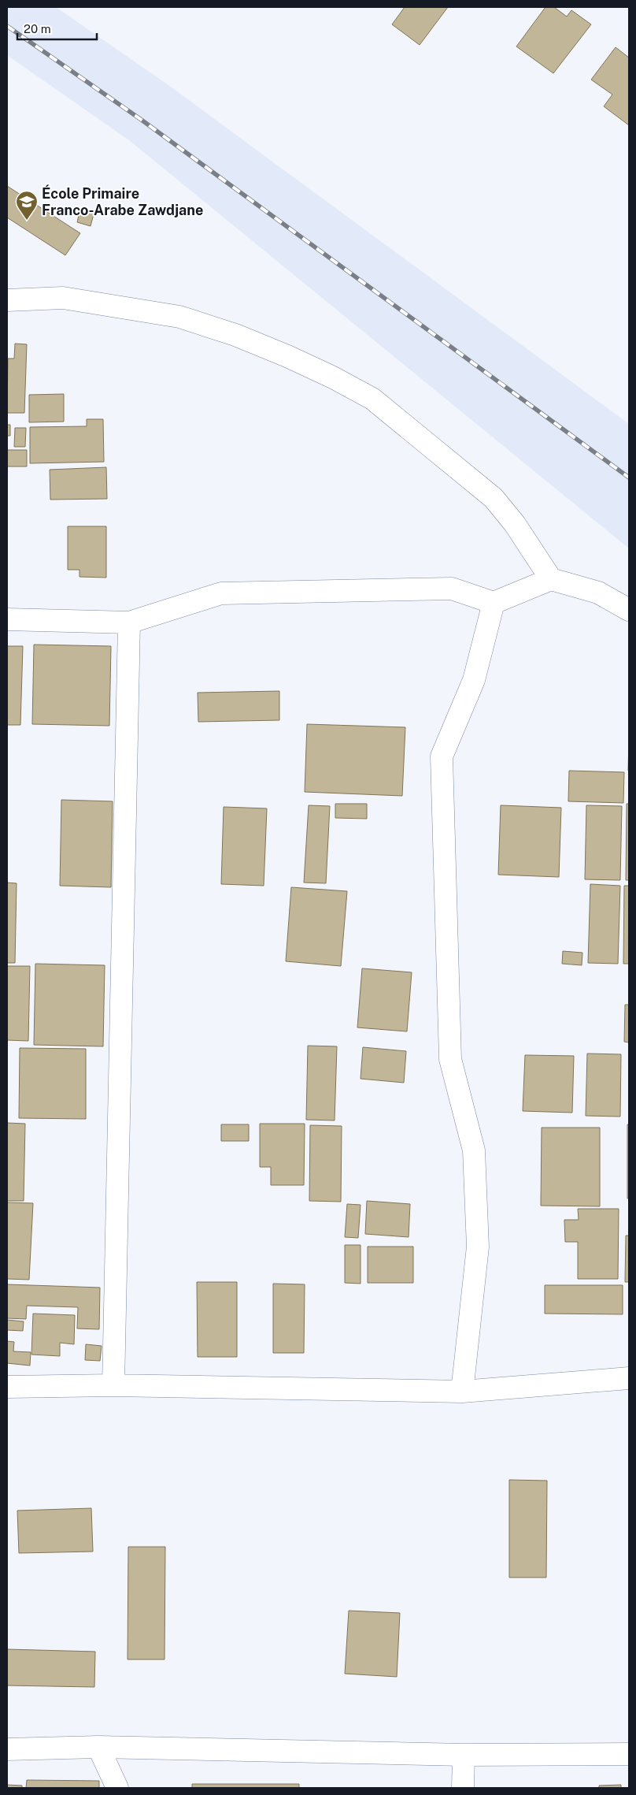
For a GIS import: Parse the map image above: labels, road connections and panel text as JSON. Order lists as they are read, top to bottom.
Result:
{
  "places": {
    "school or university": ["École Primaire Franco-Arabe Zawdjane"]
  },
  "scale_bar": "20 m"
}
